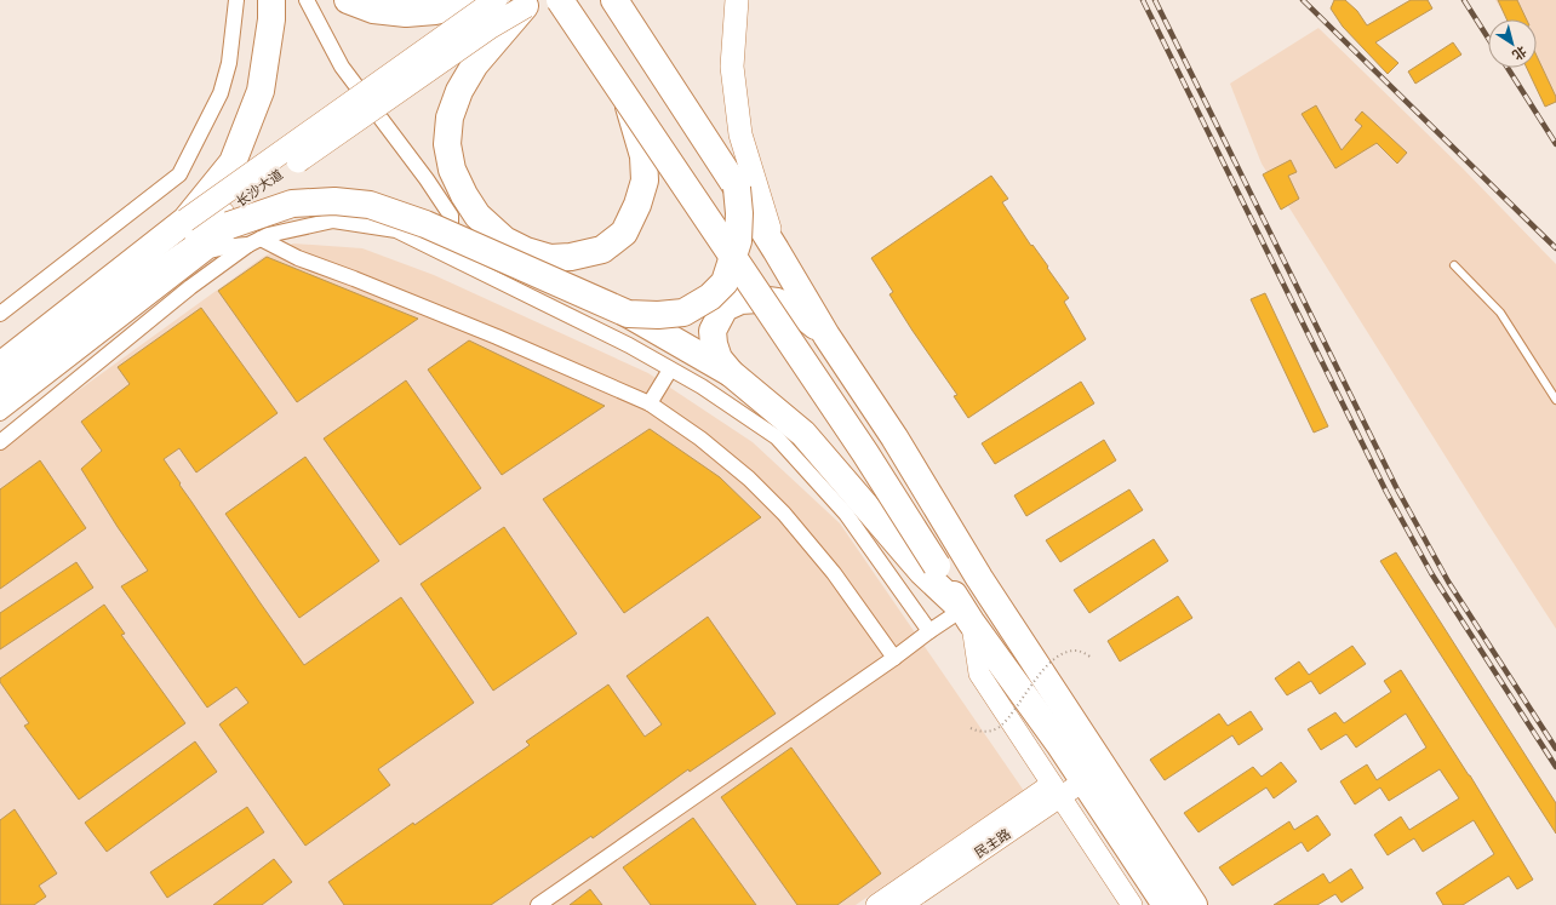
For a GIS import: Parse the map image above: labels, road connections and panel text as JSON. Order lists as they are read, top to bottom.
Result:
{
  "streets": {
    "main road": ["长沙大道"],
    "street": ["民主路"]
  },
  "north": "bottom right"
}
